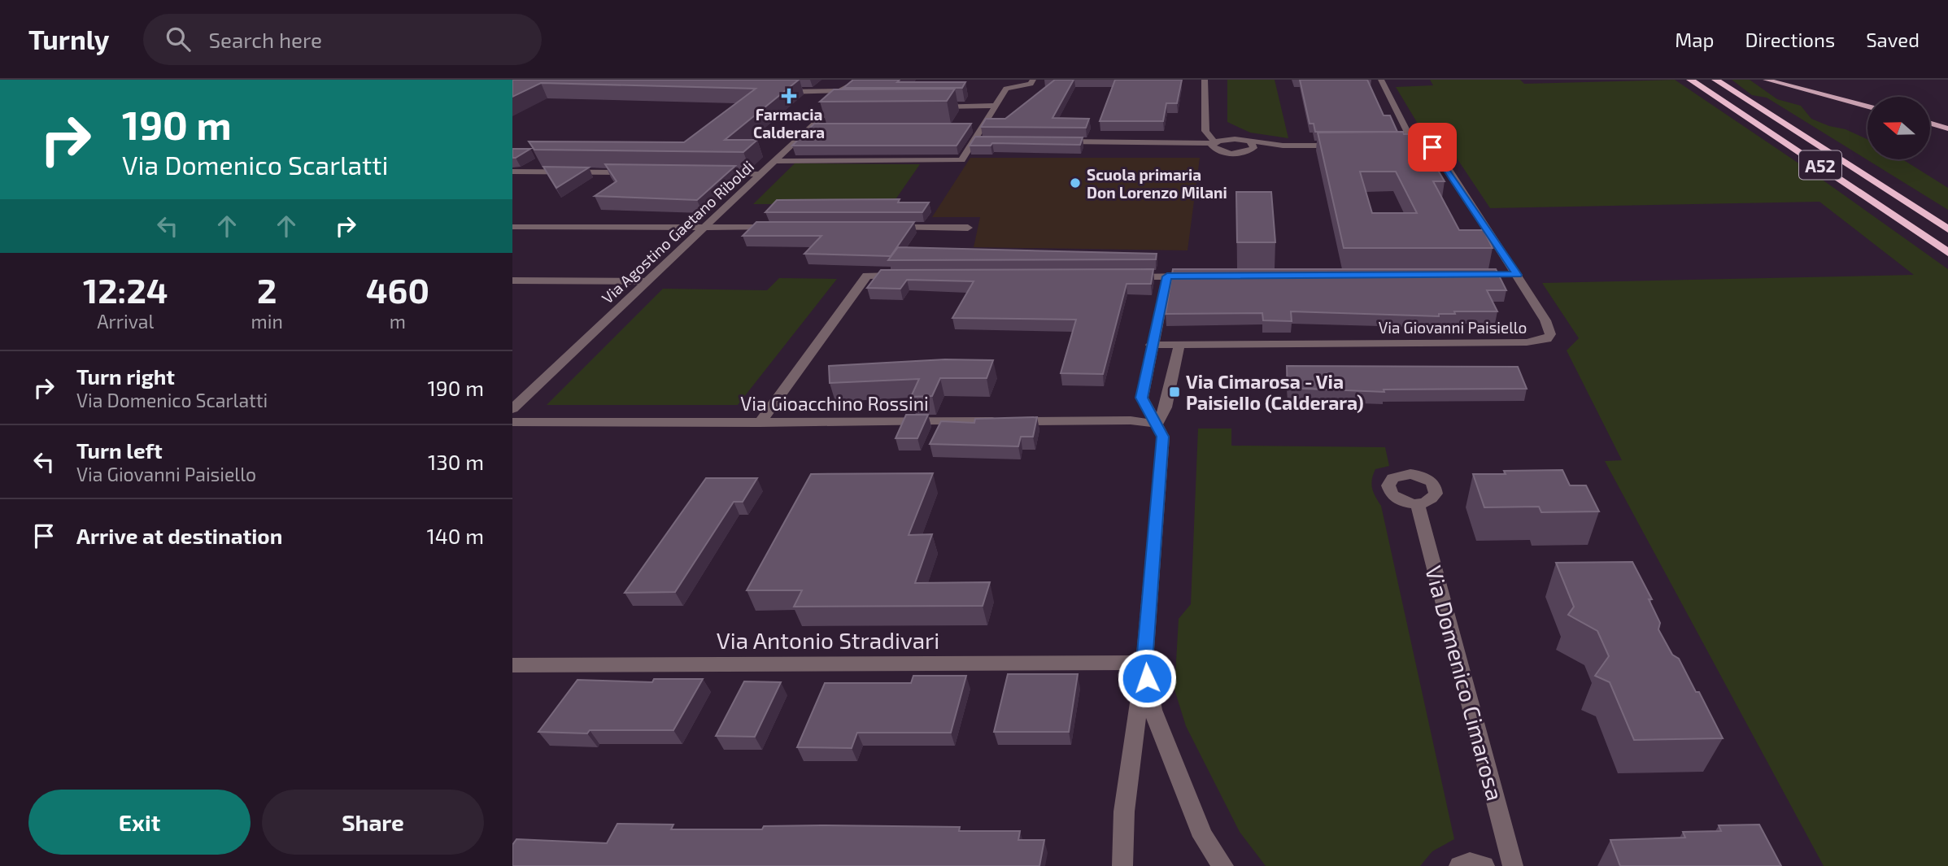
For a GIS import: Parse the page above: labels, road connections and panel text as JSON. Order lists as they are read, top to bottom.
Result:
{
  "streets": {
    "highway": ["A52"],
    "street": [
      "Via Agostino Gaetano Riboldi",
      "Via Giovanni Paisiello",
      "Via Gioacchino Rossini",
      "Via Antonio Stradivari",
      "Via Domenico Cimarosa"
    ]
  },
  "places": {
    "health": ["Farmacia Calderara"],
    "other": ["Scuola primaria Don Lorenzo Milani"],
    "transit": ["Via Cimarosa - Via PaisieIIo (Calderara)"]
  },
  "north": "left",
  "page": {
    "header": "Turnly",
    "search": "Search here",
    "nav": ["Map", "Directions", "Saved"],
    "turn": ["190 m", "Via Domenico Scarlatti"],
    "eta": [
      "12:24",
      "Arrival",
      "2",
      "min",
      "460",
      "m"
    ],
    "list": [
      {
        "name": "Turn right",
        "note": "Via Domenico Scarlatti",
        "value": "190 m"
      },
      {
        "name": "Turn left",
        "note": "Via Giovanni Paisiello",
        "value": "130 m"
      },
      {
        "name": "Arrive at destination",
        "value": "140 m"
      }
    ],
    "buttons": ["Exit", "Share"]
  }
}
